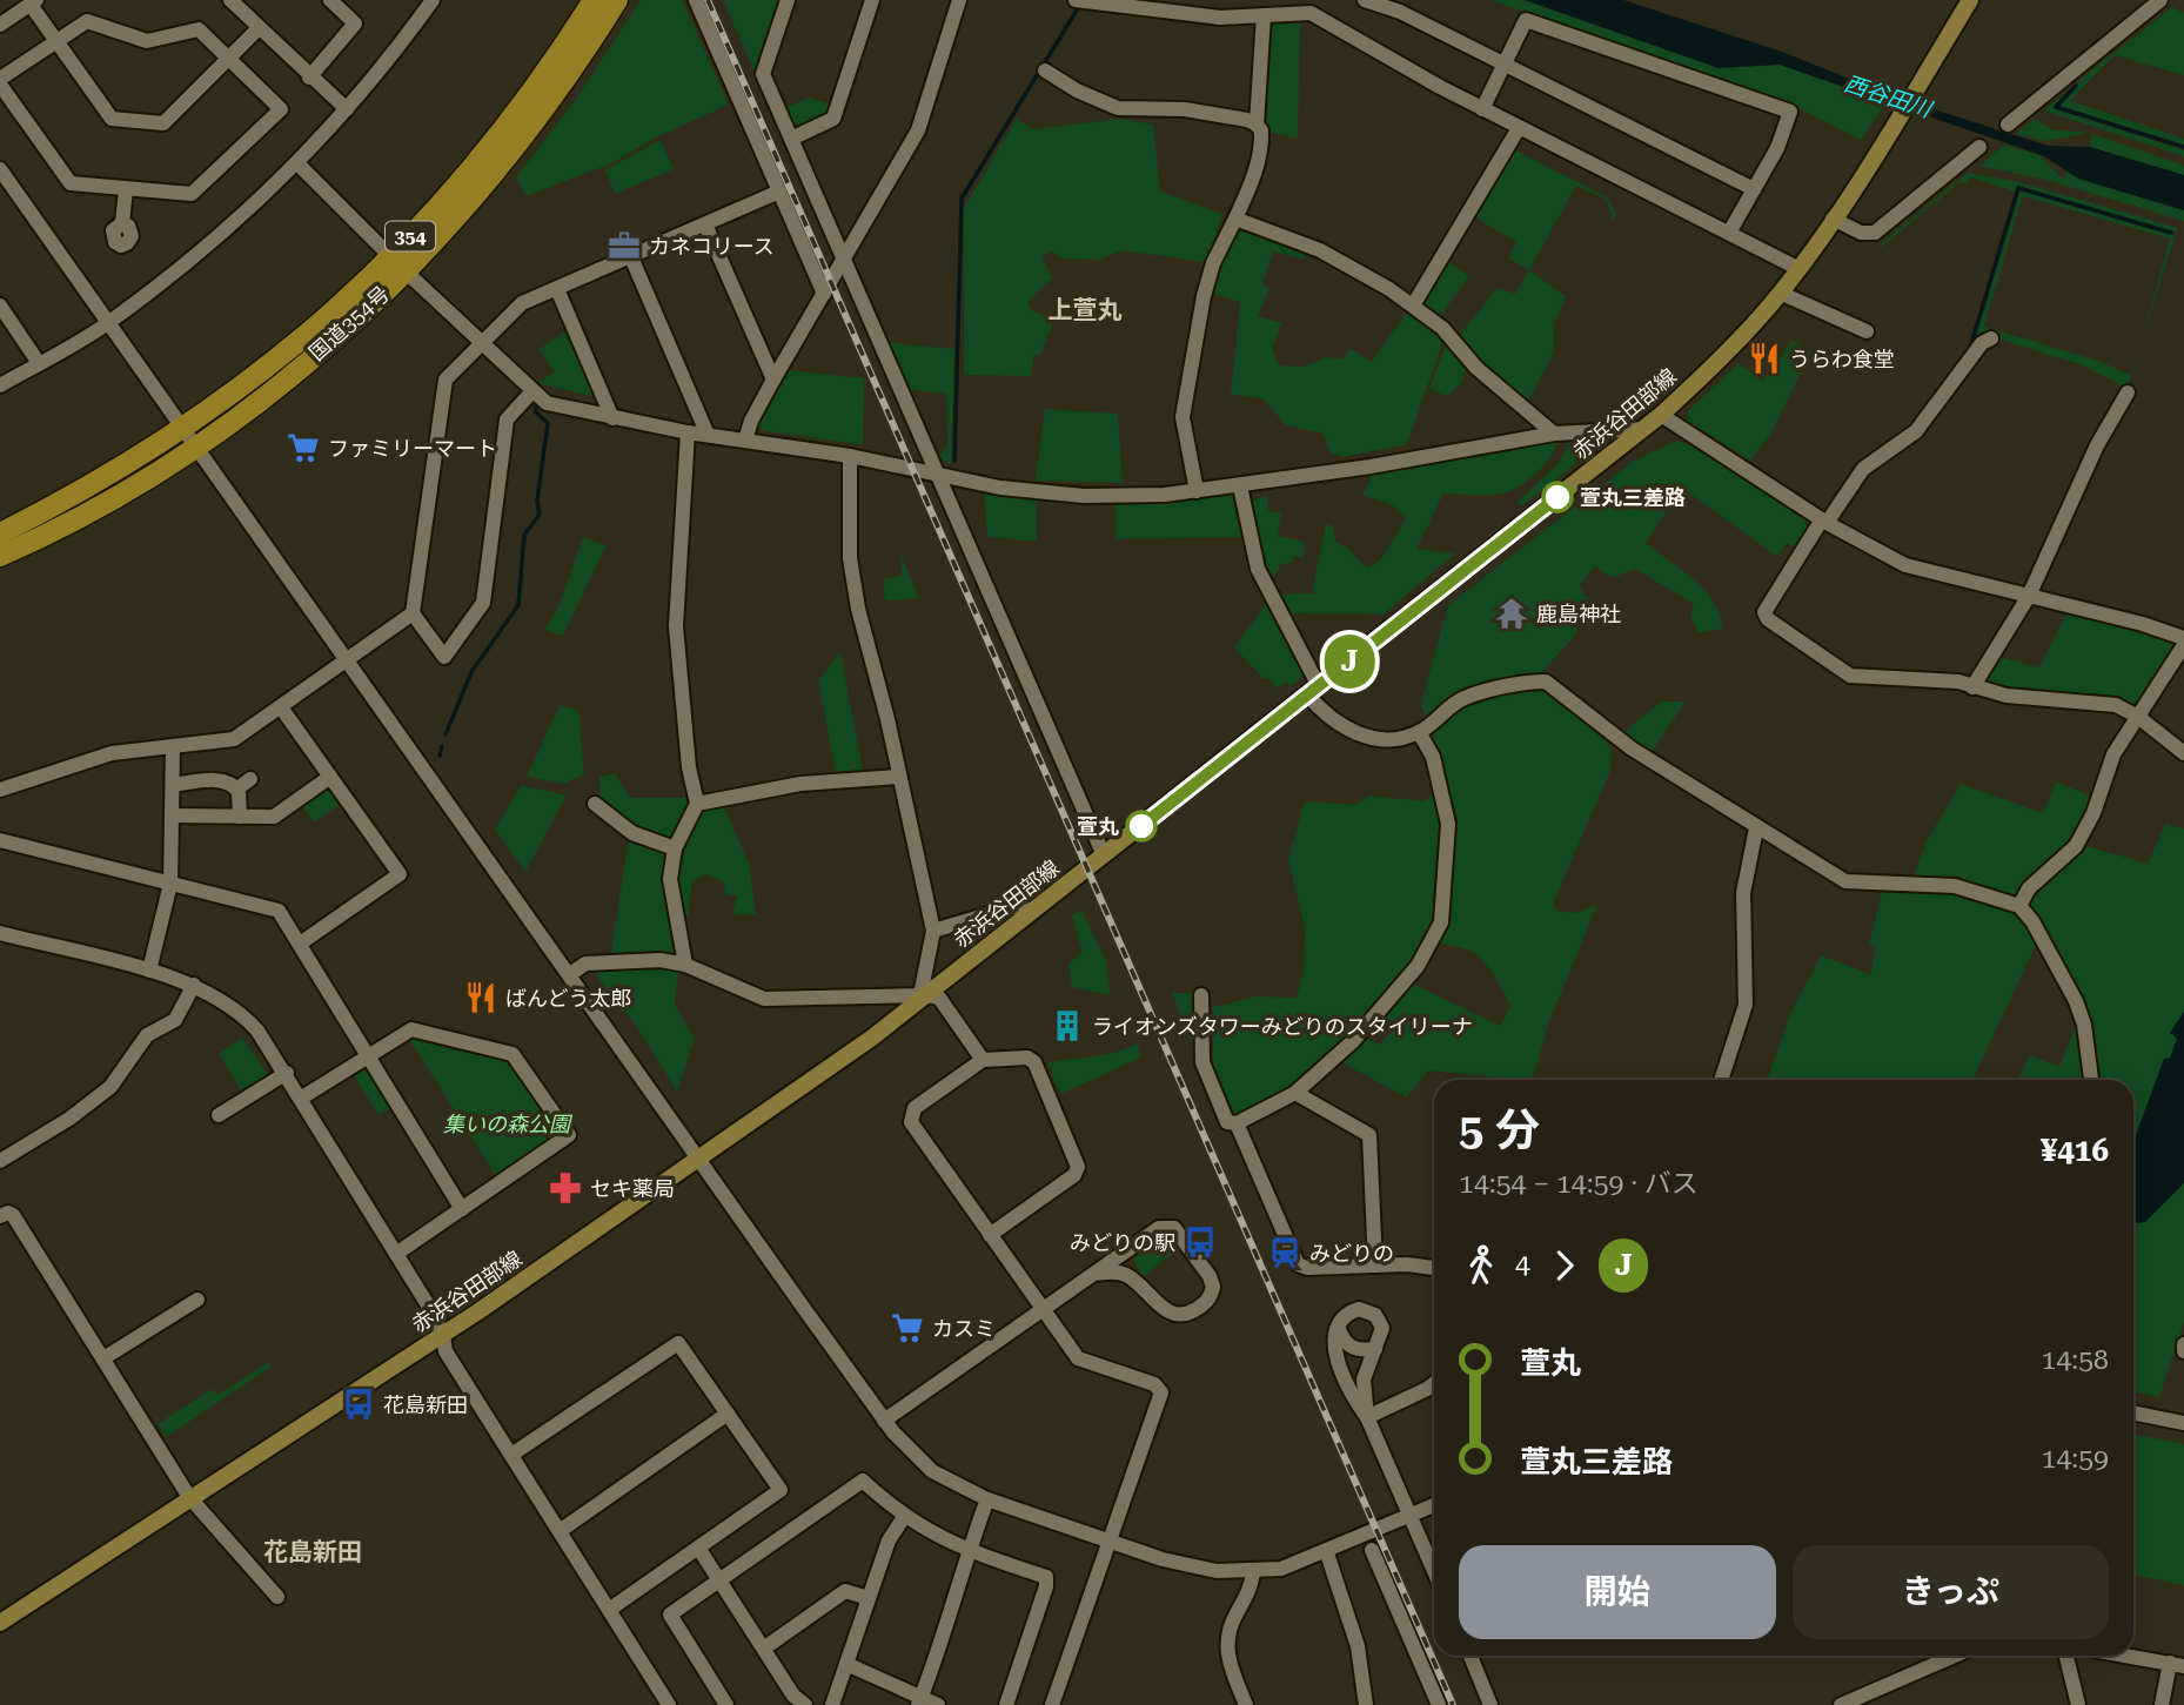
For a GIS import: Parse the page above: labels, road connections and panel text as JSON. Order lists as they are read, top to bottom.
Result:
{
  "streets": {
    "highway": ["354", "国道354号"],
    "main road": ["赤浜谷田部線"]
  },
  "districts": ["上萱丸", "花島新田"],
  "water": ["西谷田川"],
  "parks": ["集いの森公園"],
  "places": {
    "office": ["カネコリース"],
    "restaurant": ["うらわ食堂", "ばんどう太郎"],
    "supermarket": ["ファミリーマート", "カスミ"],
    "other": ["萱丸三差路", "萱丸"],
    "temple": ["鹿島神社"],
    "building": ["ライオンズタワーみどりのスタイリーナ"],
    "pharmacy": ["セキ薬局"],
    "bus stop": ["みどりの駅", "花島新田"],
    "station": ["みどりの"]
  },
  "lines": ["bus line J"],
  "page": {
    "on_map": "J",
    "heading": ["5 分", "14:54 – 14:59 · バス", "¥416"],
    "legs": ["4", "J"],
    "list": [
      {
        "name": "萱丸",
        "value": "14:58"
      },
      {
        "name": "萱丸三差路",
        "value": "14:59"
      }
    ],
    "buttons": ["開始", "きっぷ"]
  }
}
